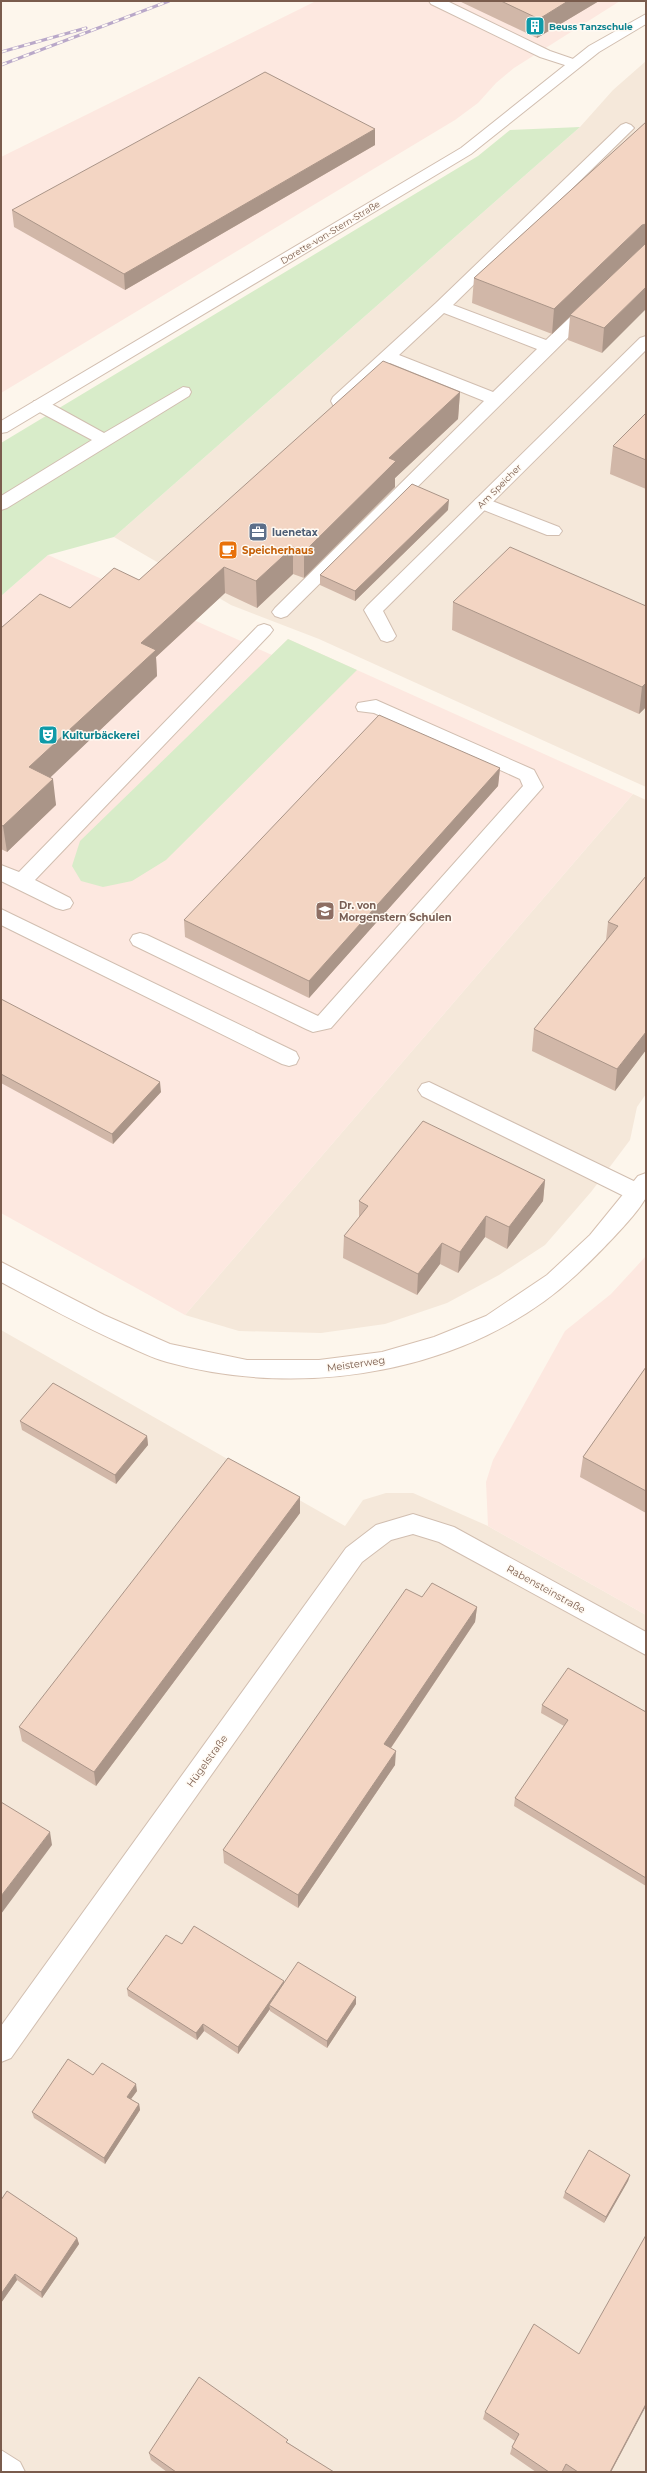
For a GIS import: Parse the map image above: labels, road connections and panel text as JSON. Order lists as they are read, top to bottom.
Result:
{
  "streets": {
    "street": [
      "Dorette-von-Stern-Straße",
      "Am Speicher",
      "Meisterweg",
      "Rabensteinstraße",
      "Hügelstraße"
    ]
  },
  "crossings": [
    ["Rabensteinstraße", "Hügelstraße"]
  ],
  "places": {
    "building": ["Beuss Tanzschule"],
    "office": ["luenetax"],
    "cafe": ["Speicherhaus"],
    "theatre": ["Kulturbäckerei"],
    "school or university": ["Dr. von Morgenstern Schulen"]
  }
}
